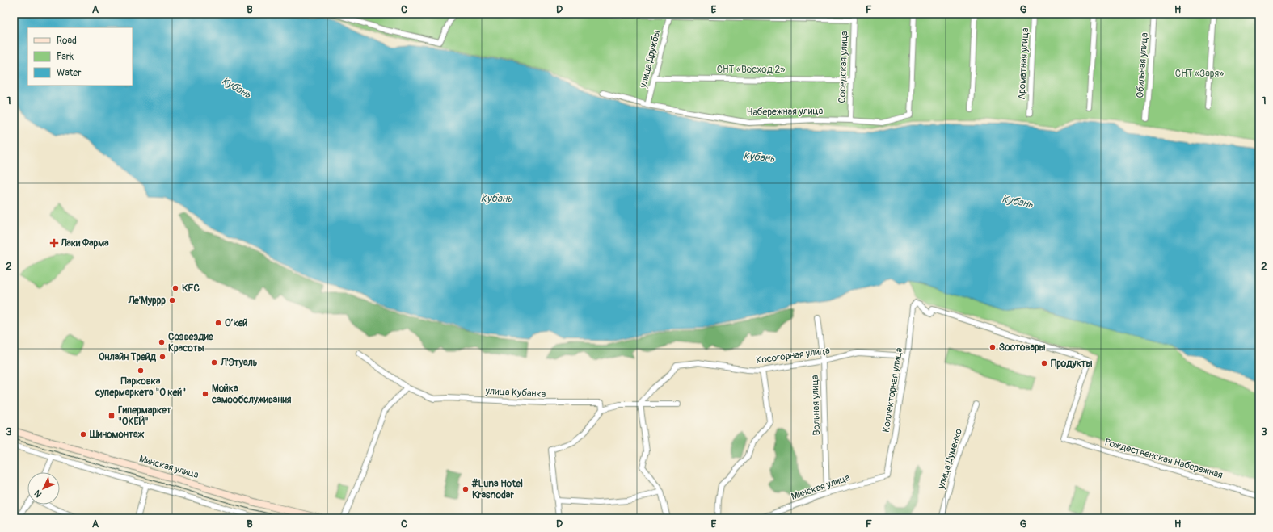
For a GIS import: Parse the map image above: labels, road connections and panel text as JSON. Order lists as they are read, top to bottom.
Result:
{
  "streets": {
    "main road": ["Минская улица"],
    "street": [
      "улица Дружбы",
      "Ароматная улица",
      "Обильная улица",
      "Соседская улица",
      "Набережная улица",
      "Косогорная улица",
      "Коллекторная улица",
      "улица Кубанка",
      "Вольная улица",
      "улица Думенко",
      "Рождественская Набережная"
    ]
  },
  "crossings": [
    ["улица Дружбы", "Набережная улица"],
    ["Соседская улица", "Набережная улица"],
    ["Косогорная улица", "Коллекторная улица"],
    ["Косогорная улица", "Вольная улица"],
    ["Коллекторная улица", "Рождественская Набережная"],
    ["Коллекторная улица", "Минская улица"],
    ["Вольная улица", "Минская улица"]
  ],
  "water": ["Кубань"],
  "parks": ["СНТ «Восход 2»", "СНТ «Заря»"],
  "places": {
    "health": ["Лаки Фарма"],
    "other": [
      "KFC",
      "Ле'Муррр",
      "О’кей",
      "Созвездие Красоты",
      "Зоотовары",
      "Онлайн Трейд",
      "Л'Этуаль",
      "Продукты",
      "Парковка супермаркета \"О кей\"",
      "Мойка самообслуживания",
      "Шиномонтаж",
      "#Luna Hotel Krasnodar"
    ],
    "transit": ["Гипермаркет \"ОКЕЙ\""]
  },
  "legend": ["Road", "Park", "Water"],
  "north": "bottom left",
  "grid": {
    "columns": [
      "A",
      "B",
      "C",
      "D",
      "E",
      "F",
      "G",
      "H"
    ],
    "rows": ["1", "2", "3"]
  }
}
